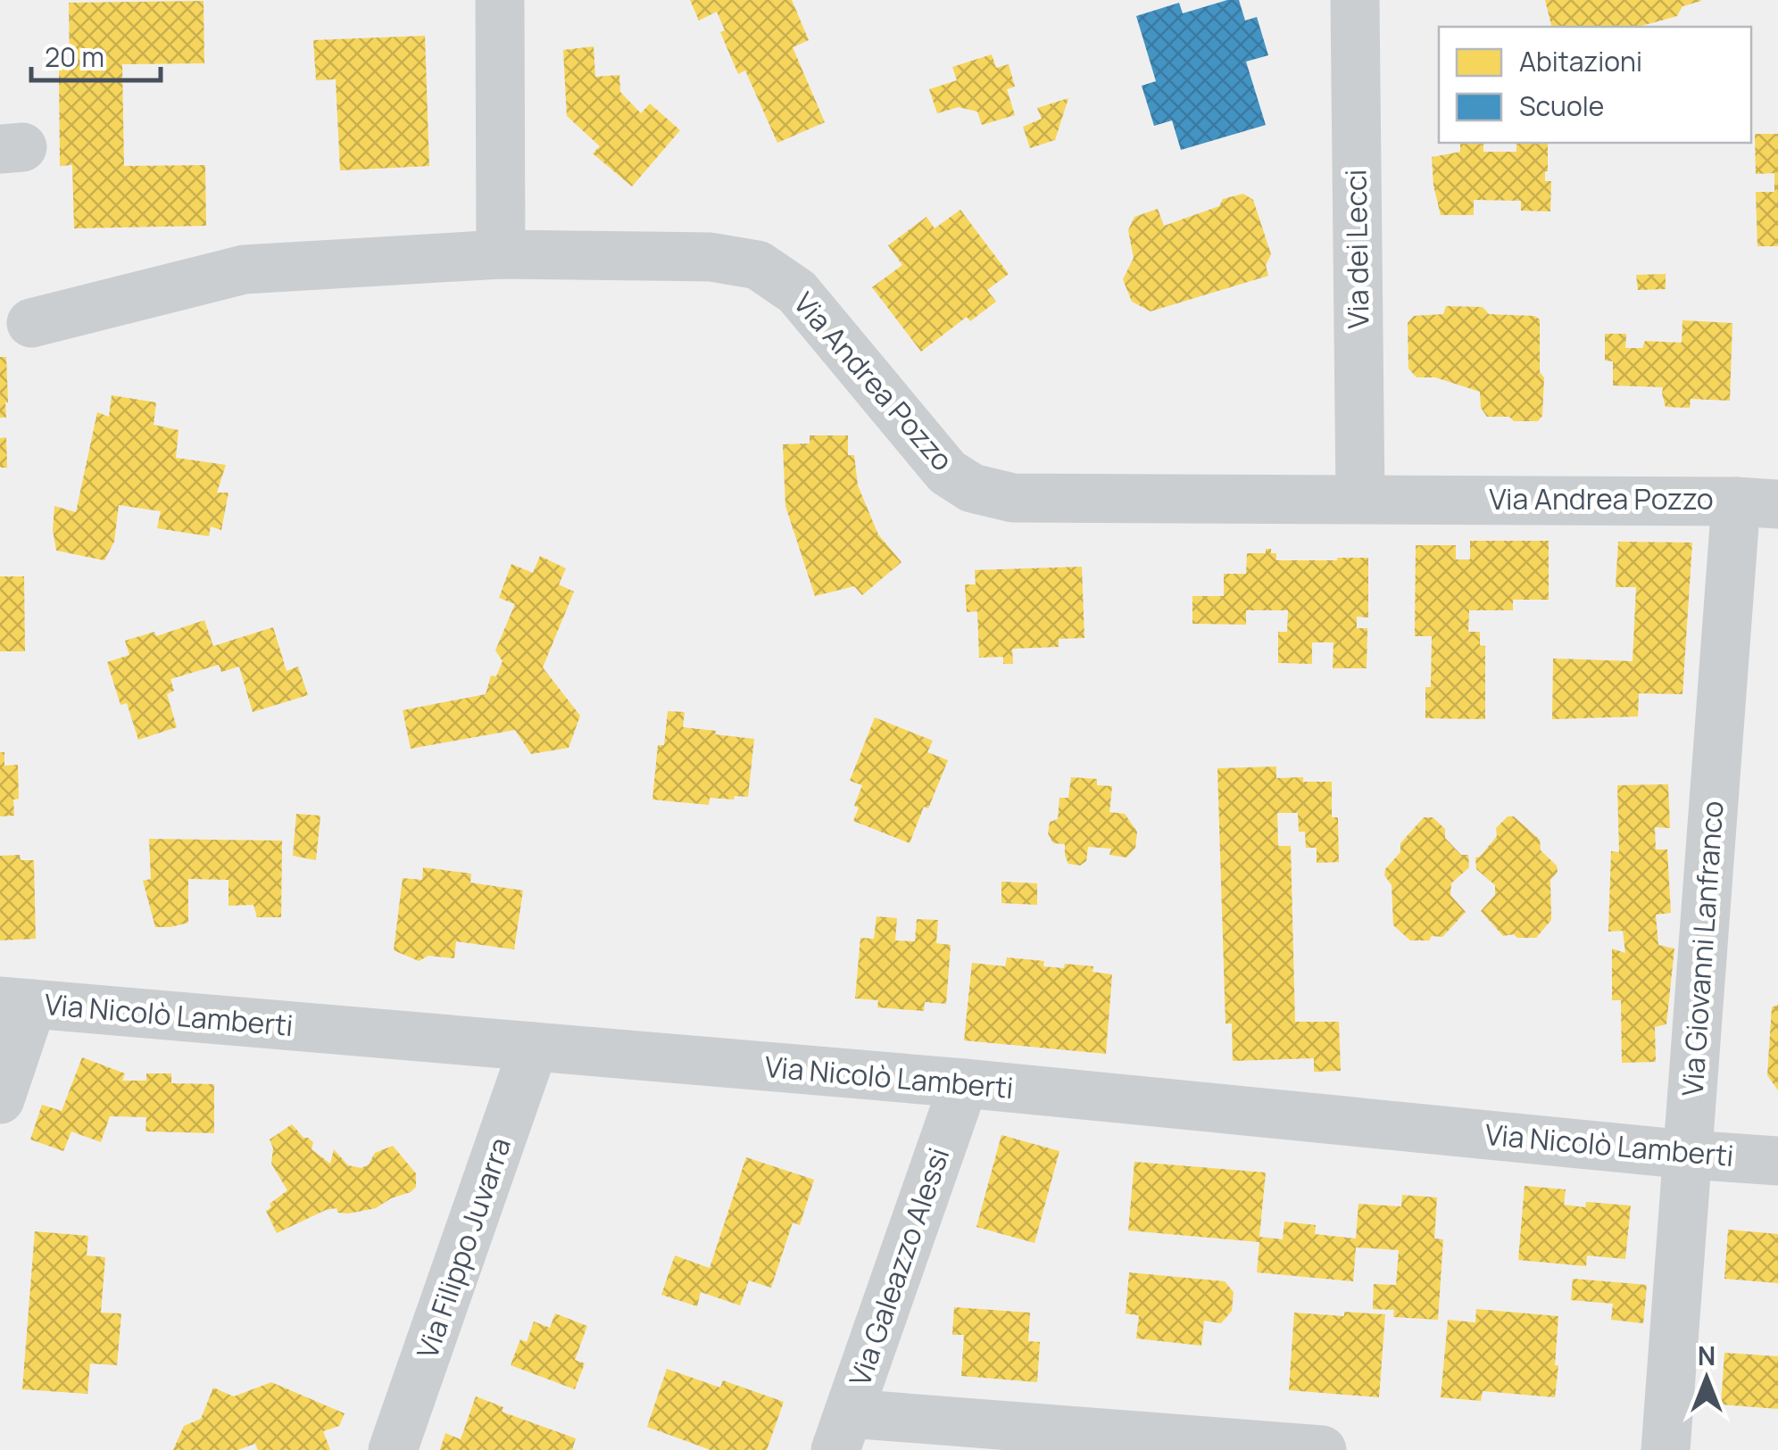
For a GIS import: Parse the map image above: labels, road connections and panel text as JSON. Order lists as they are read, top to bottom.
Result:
{
  "streets": {
    "street": [
      "Via dei Lecci",
      "Via Andrea Pozzo",
      "Via Giovanni Lanfranco",
      "Via Nicolò Lamberti",
      "Via Filippo Juvarra",
      "Via Galeazzo Alessi"
    ]
  },
  "crossings": [
    ["Via dei Lecci", "Via Andrea Pozzo"],
    ["Via Andrea Pozzo", "Via Giovanni Lanfranco"],
    ["Via Giovanni Lanfranco", "Via Nicolò Lamberti"],
    ["Via Nicolò Lamberti", "Via Filippo Juvarra"],
    ["Via Nicolò Lamberti", "Via Galeazzo Alessi"]
  ],
  "legend": ["Abitazioni", "Scuole"],
  "scale_bar": "20 m",
  "north": "top"
}
